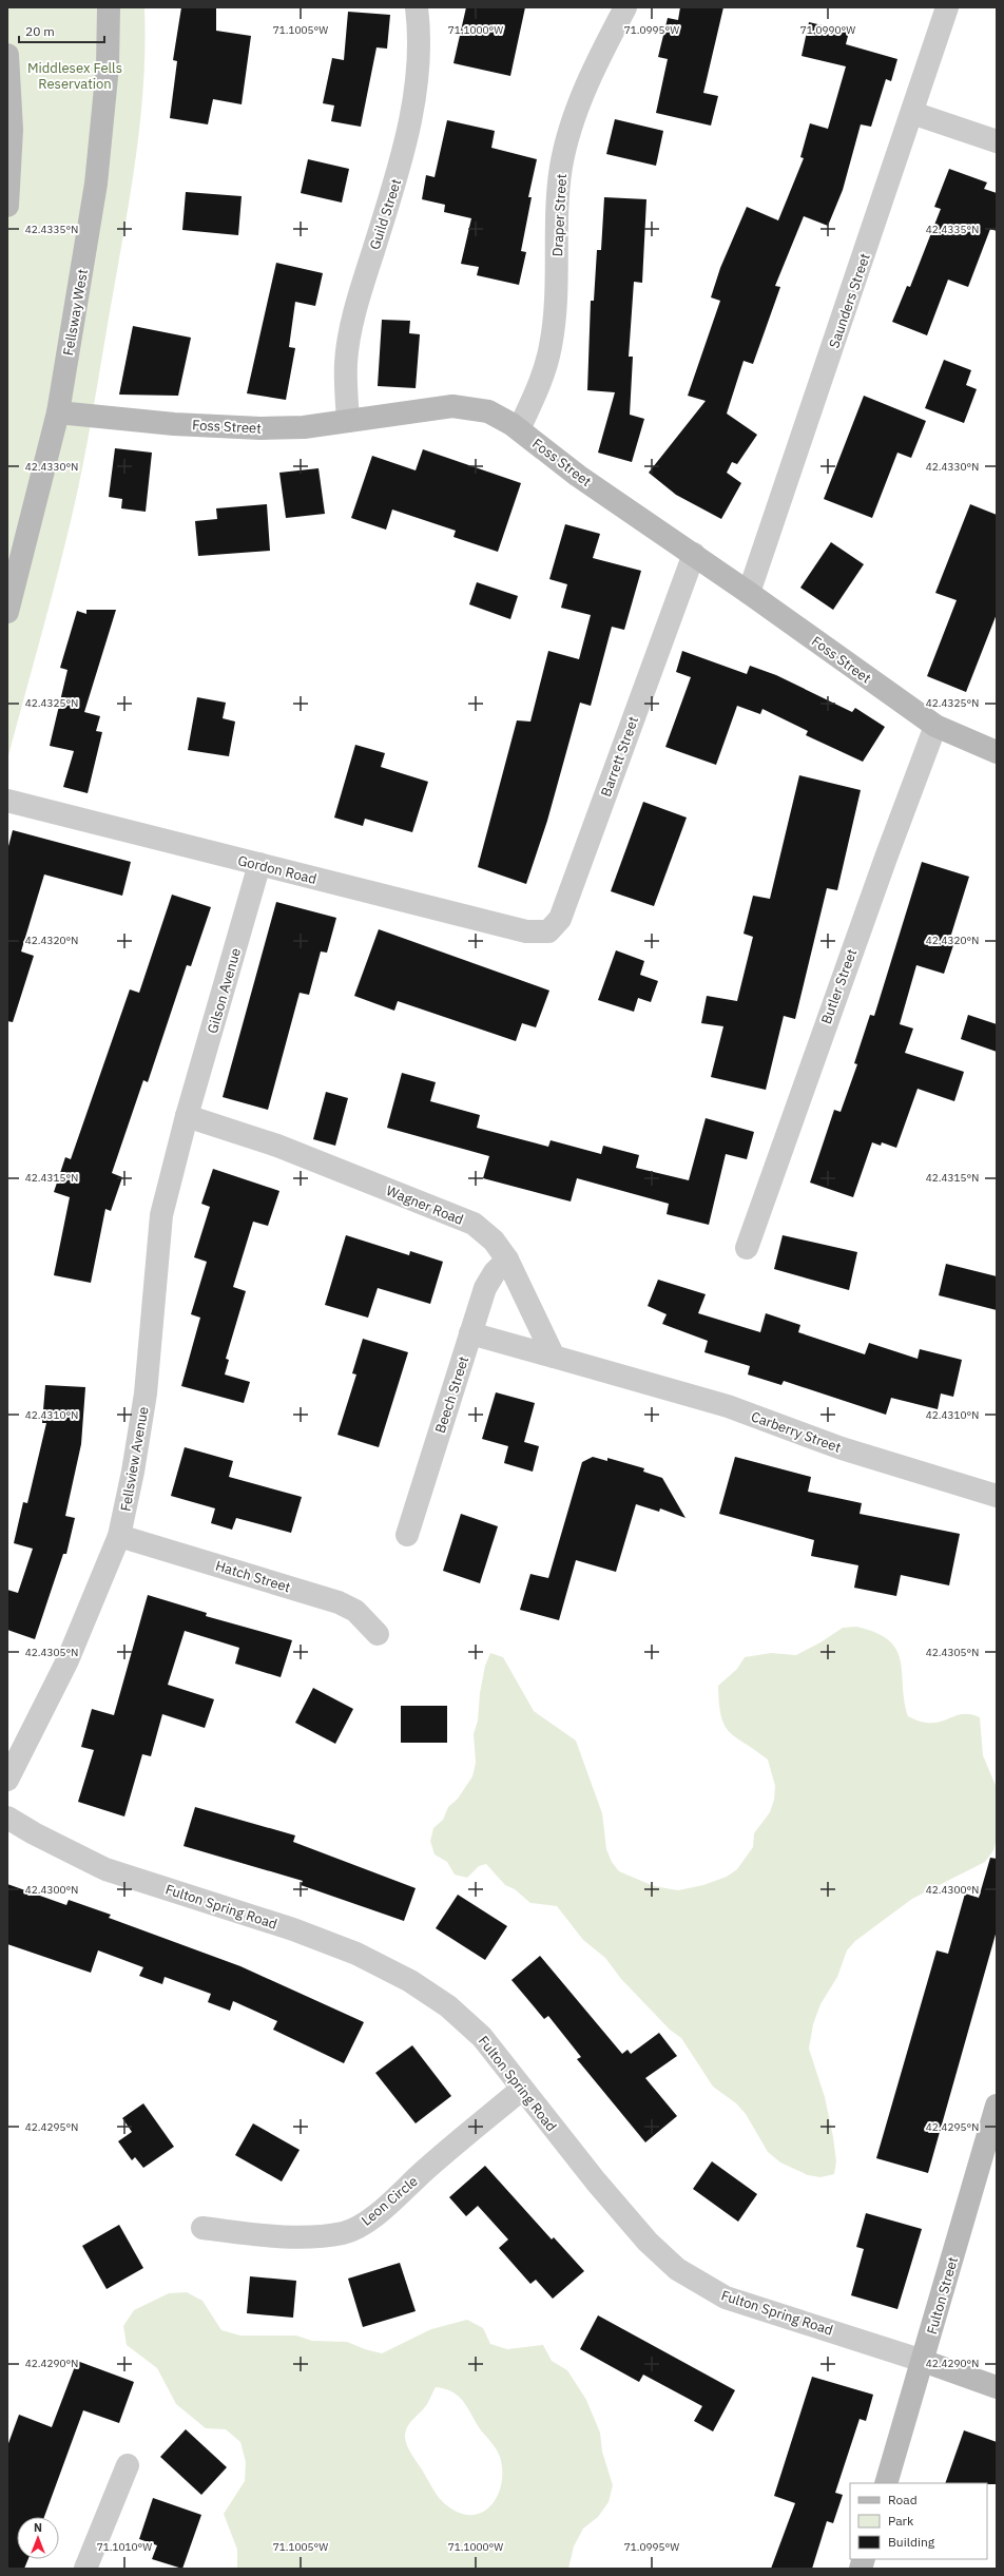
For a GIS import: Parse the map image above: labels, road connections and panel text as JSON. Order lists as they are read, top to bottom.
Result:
{
  "streets": {
    "street": [
      "Guild Street",
      "Draper Street",
      "Saunders Street",
      "Fellsway West",
      "Foss Street",
      "Barrett Street",
      "Gordon Road",
      "Butler Street",
      "Gilson Avenue",
      "Wagner Road",
      "Beech Street",
      "Carberry Street",
      "Fellsview Avenue",
      "Hatch Street",
      "Fulton Spring Road",
      "Leon Circle",
      "Fulton Street"
    ]
  },
  "crossings": [
    ["Guild Street", "Foss Street"],
    ["Draper Street", "Foss Street"],
    ["Saunders Street", "Foss Street"],
    ["Fellsway West", "Foss Street"],
    ["Foss Street", "Barrett Street"],
    ["Foss Street", "Butler Street"],
    ["Barrett Street", "Gordon Road"],
    ["Gordon Road", "Gilson Avenue"],
    ["Gilson Avenue", "Wagner Road"],
    ["Gilson Avenue", "Fellsview Avenue"],
    ["Wagner Road", "Beech Street"],
    ["Wagner Road", "Carberry Street"],
    ["Wagner Road", "Fellsview Avenue"],
    ["Fellsview Avenue", "Hatch Street"],
    ["Fulton Spring Road", "Leon Circle"],
    ["Fulton Spring Road", "Fulton Street"]
  ],
  "parks": ["Middlesex Fells Reservation"],
  "legend": ["Road", "Park", "Building"],
  "scale_bar": "20 m",
  "north": "top",
  "coordinates": [
    "71.1005°W",
    "71.1000°W",
    "71.0995°W",
    "71.0990°W",
    "42.4335°N",
    "42.4330°N",
    "42.4325°N",
    "42.4320°N",
    "42.4315°N",
    "42.4310°N",
    "42.4305°N",
    "42.4300°N",
    "42.4295°N",
    "42.4290°N",
    "71.1010°W"
  ]
}
